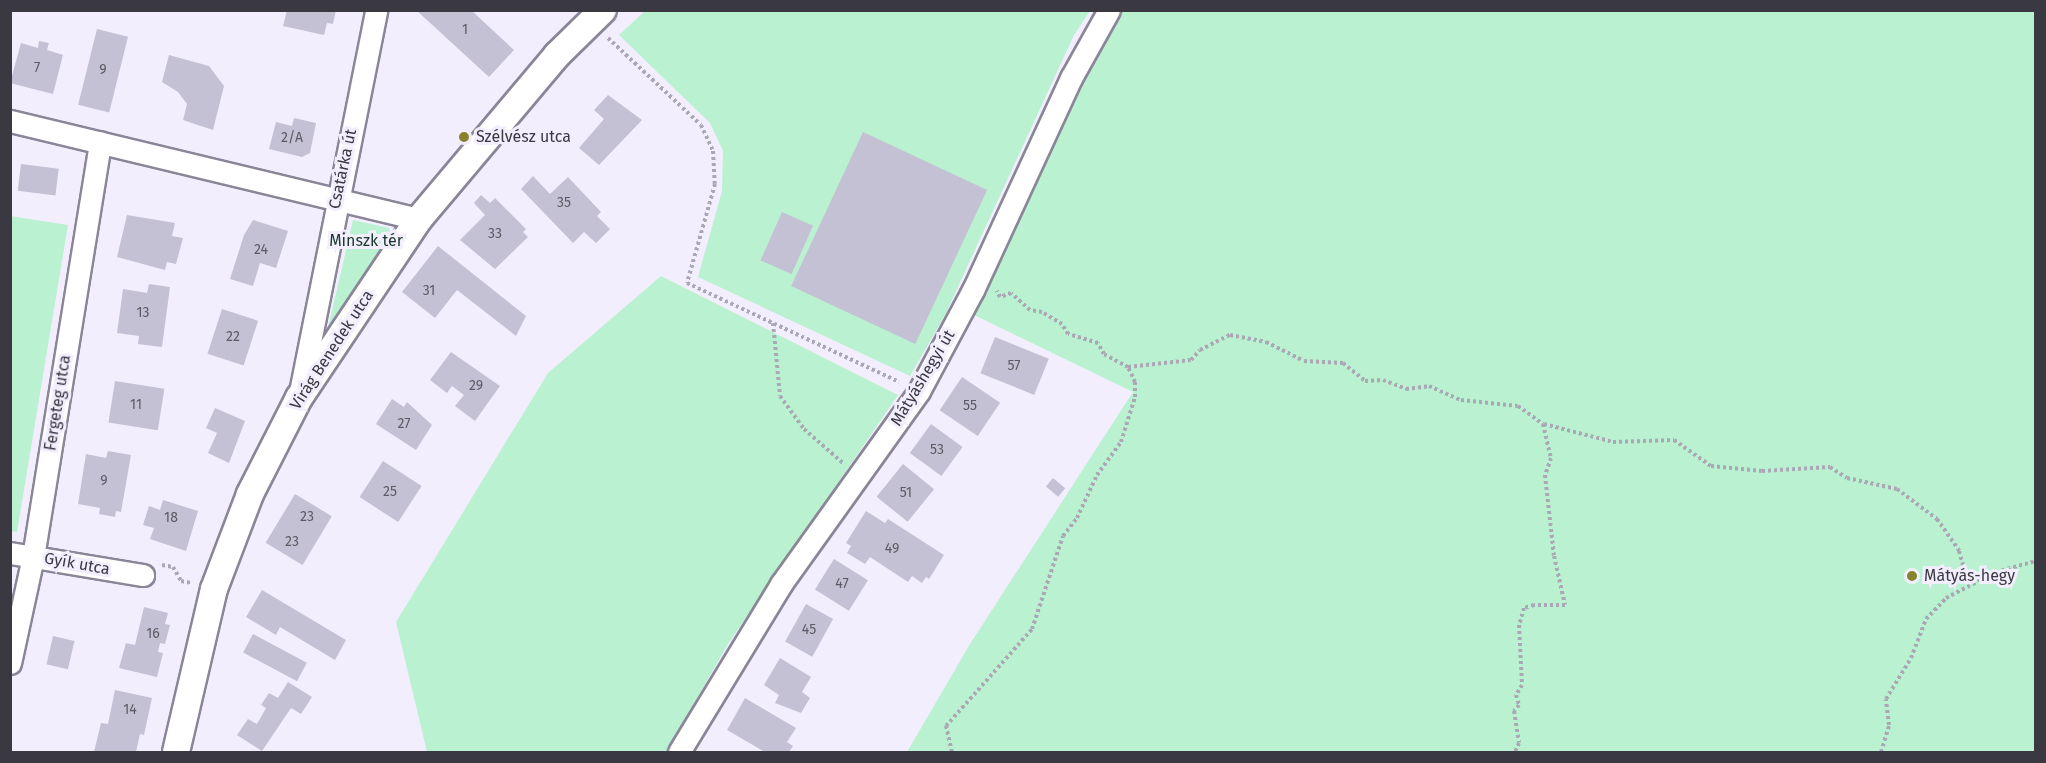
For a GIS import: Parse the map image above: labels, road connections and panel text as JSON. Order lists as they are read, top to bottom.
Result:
{
  "streets": {
    "street": [
      "Csatárka út",
      "Virág Benedek utca",
      "Mátyáshegyi út",
      "Fergeteg utca",
      "Gyík utca"
    ]
  },
  "crossings": [
    ["Csatárka út", "Virág Benedek utca"],
    ["Fergeteg utca", "Gyík utca"]
  ],
  "parks": ["Minszk tér"],
  "places": ["Szélvész utca", "Mátyás-hegy"],
  "house_numbers": [
    "1",
    "7",
    "9",
    "2/A",
    "35",
    "33",
    "24",
    "31",
    "13",
    "22",
    "57",
    "29",
    "11",
    "55",
    "27",
    "53",
    "9",
    "25",
    "51",
    "23",
    "18",
    "23",
    "49",
    "47",
    "45",
    "16",
    "14"
  ]
}
